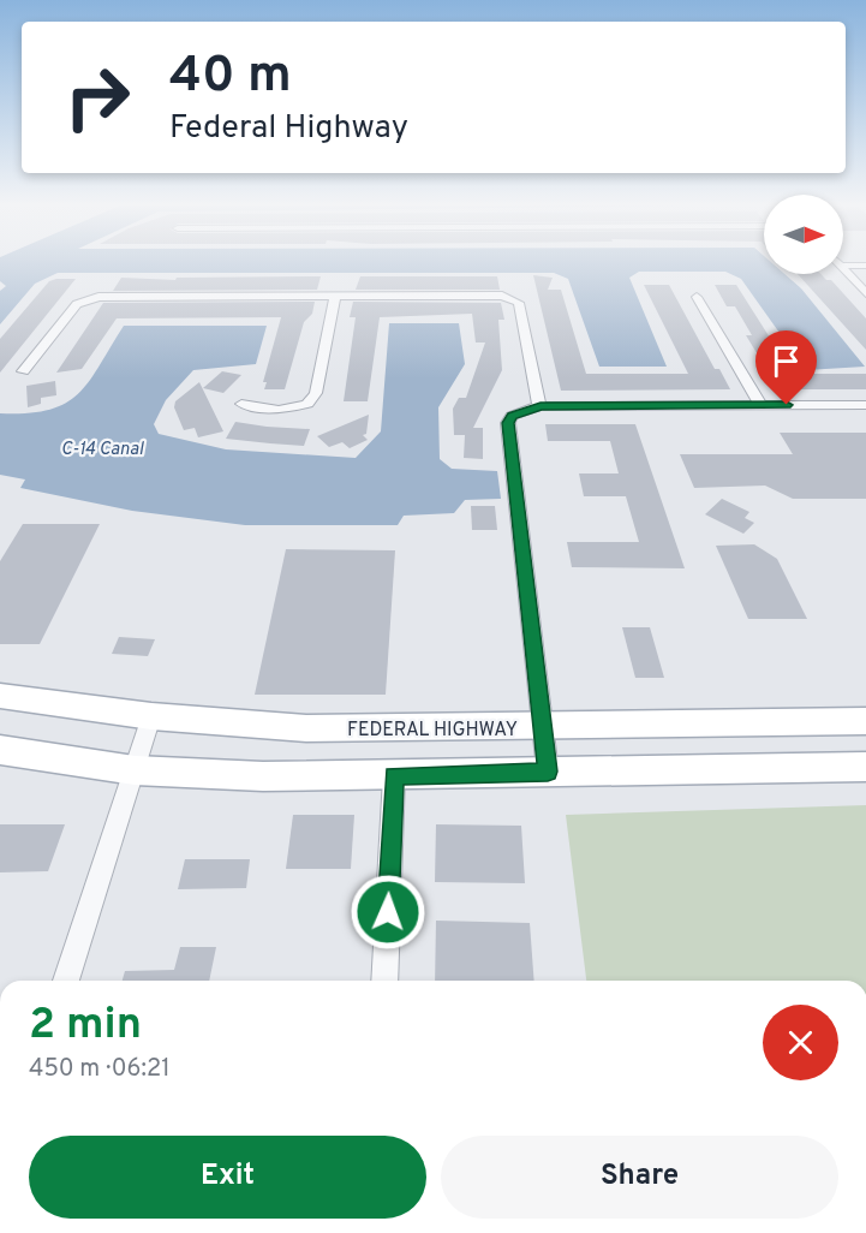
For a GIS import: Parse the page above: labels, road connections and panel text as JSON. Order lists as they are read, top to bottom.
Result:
{
  "streets": {
    "main road": ["FEDERAL HIGHWAY"]
  },
  "water": ["C-14 Canal"],
  "north": "right",
  "page": {
    "turn": ["40 m", "Federal Highway"],
    "heading": ["2 min", "450 m · 06:21"],
    "buttons": ["Exit", "Share"]
  }
}
